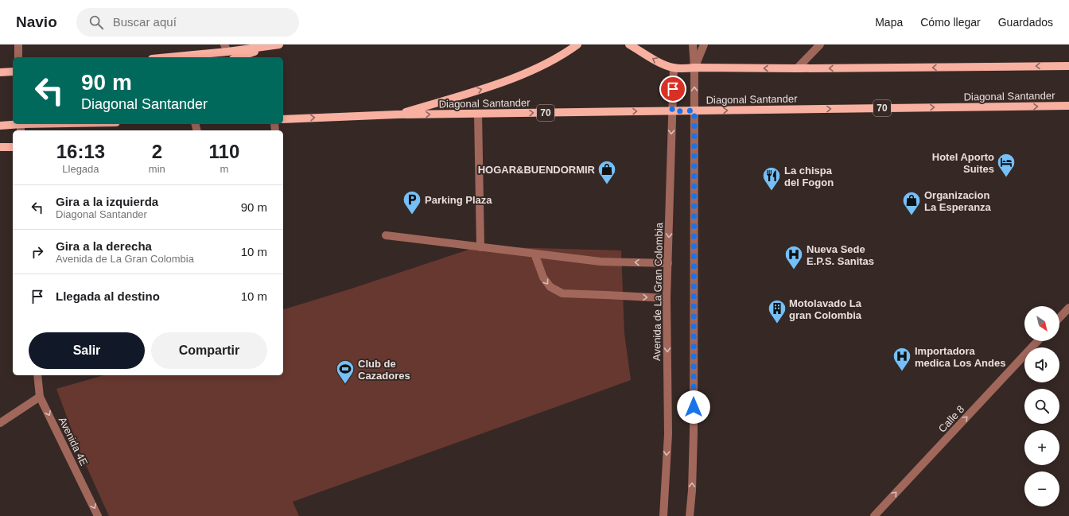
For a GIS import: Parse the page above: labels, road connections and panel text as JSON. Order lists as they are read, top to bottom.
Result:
{
  "streets": {
    "main road": ["Diagonal Santander", "70"],
    "street": ["Avenida de La Gran Colombia", "Calle 8", "Avenida 4E"]
  },
  "crossings": [
    ["Diagonal Santander", "Avenida de La Gran Colombia"]
  ],
  "one_way": ["Calle 8", "Avenida 4E"],
  "places": {
    "hotel": ["Hotel Aporto Suites"],
    "shop": ["HOGAR&BUENDORMIR", "Organizacion La Esperanza"],
    "restaurant": ["La chispa del Fogon"],
    "parking": ["Parking Plaza"],
    "hospital": ["Nueva Sede E.P.S. Sanitas", "Importadora medica Los Andes"],
    "building": ["Motolavado La gran Colombia"],
    "sports": ["Club de Cazadores"]
  },
  "north": "bottom right",
  "page": {
    "header": "Navio",
    "search": "Buscar aquí",
    "nav": ["Mapa", "Cómo llegar", "Guardados"],
    "turn": ["90 m", "Diagonal Santander"],
    "eta": [
      "16:13",
      "Llegada",
      "2",
      "min",
      "110",
      "m"
    ],
    "list": [
      {
        "name": "Gira a la izquierda",
        "note": "Diagonal Santander",
        "value": "90 m"
      },
      {
        "name": "Gira a la derecha",
        "note": "Avenida de La Gran Colombia",
        "value": "10 m"
      },
      {
        "name": "Llegada al destino",
        "value": "10 m"
      }
    ],
    "map_buttons": ["+", "−"],
    "buttons": ["Salir", "Compartir"]
  }
}
